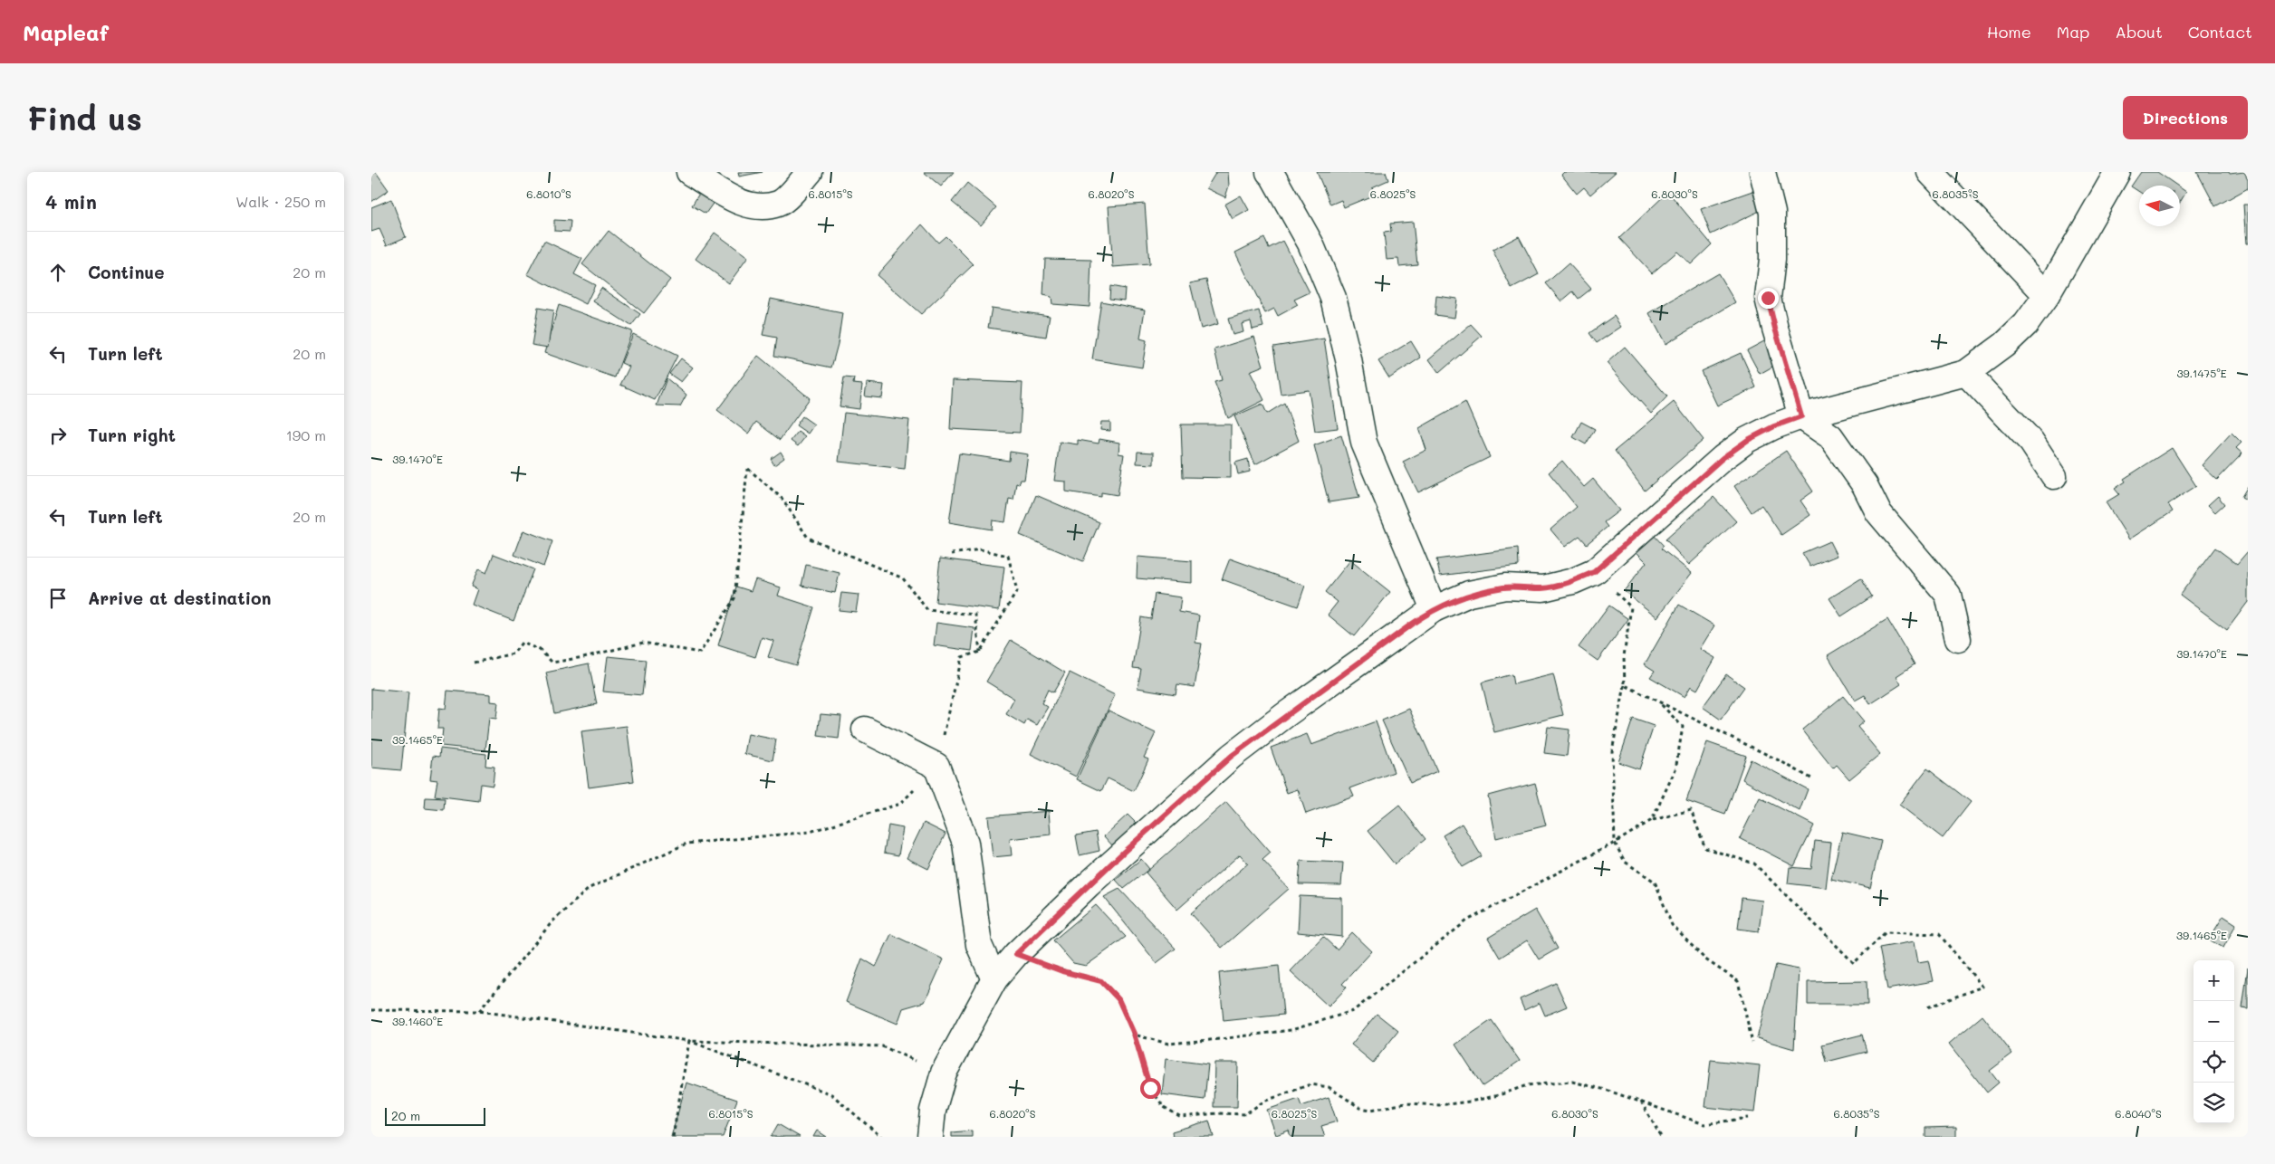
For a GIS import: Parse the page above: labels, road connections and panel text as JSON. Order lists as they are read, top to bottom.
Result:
{
  "scale_bar": "20 m",
  "north": "left",
  "page": {
    "header": "Mapleaf",
    "nav": [
      "Home",
      "Map",
      "About",
      "Contact"
    ],
    "buttons": "Directions",
    "title": "Find us",
    "heading": ["4 min", "Walk · 250 m"],
    "list": [
      ["Continue", "20 m"],
      ["Turn left", "20 m"],
      ["Turn right", "190 m"],
      ["Turn left", "20 m"],
      "Arrive at destination"
    ],
    "map_buttons": ["+", "−"],
    "scale": "20 m"
  },
  "coordinates": [
    "6.8010°S",
    "6.8015°S",
    "6.8020°S",
    "6.8025°S",
    "6.8030°S",
    "6.8035°S",
    "39.1475°E",
    "39.1470°E",
    "39.1465°E",
    "39.1460°E",
    "6.8040°S"
  ]
}
